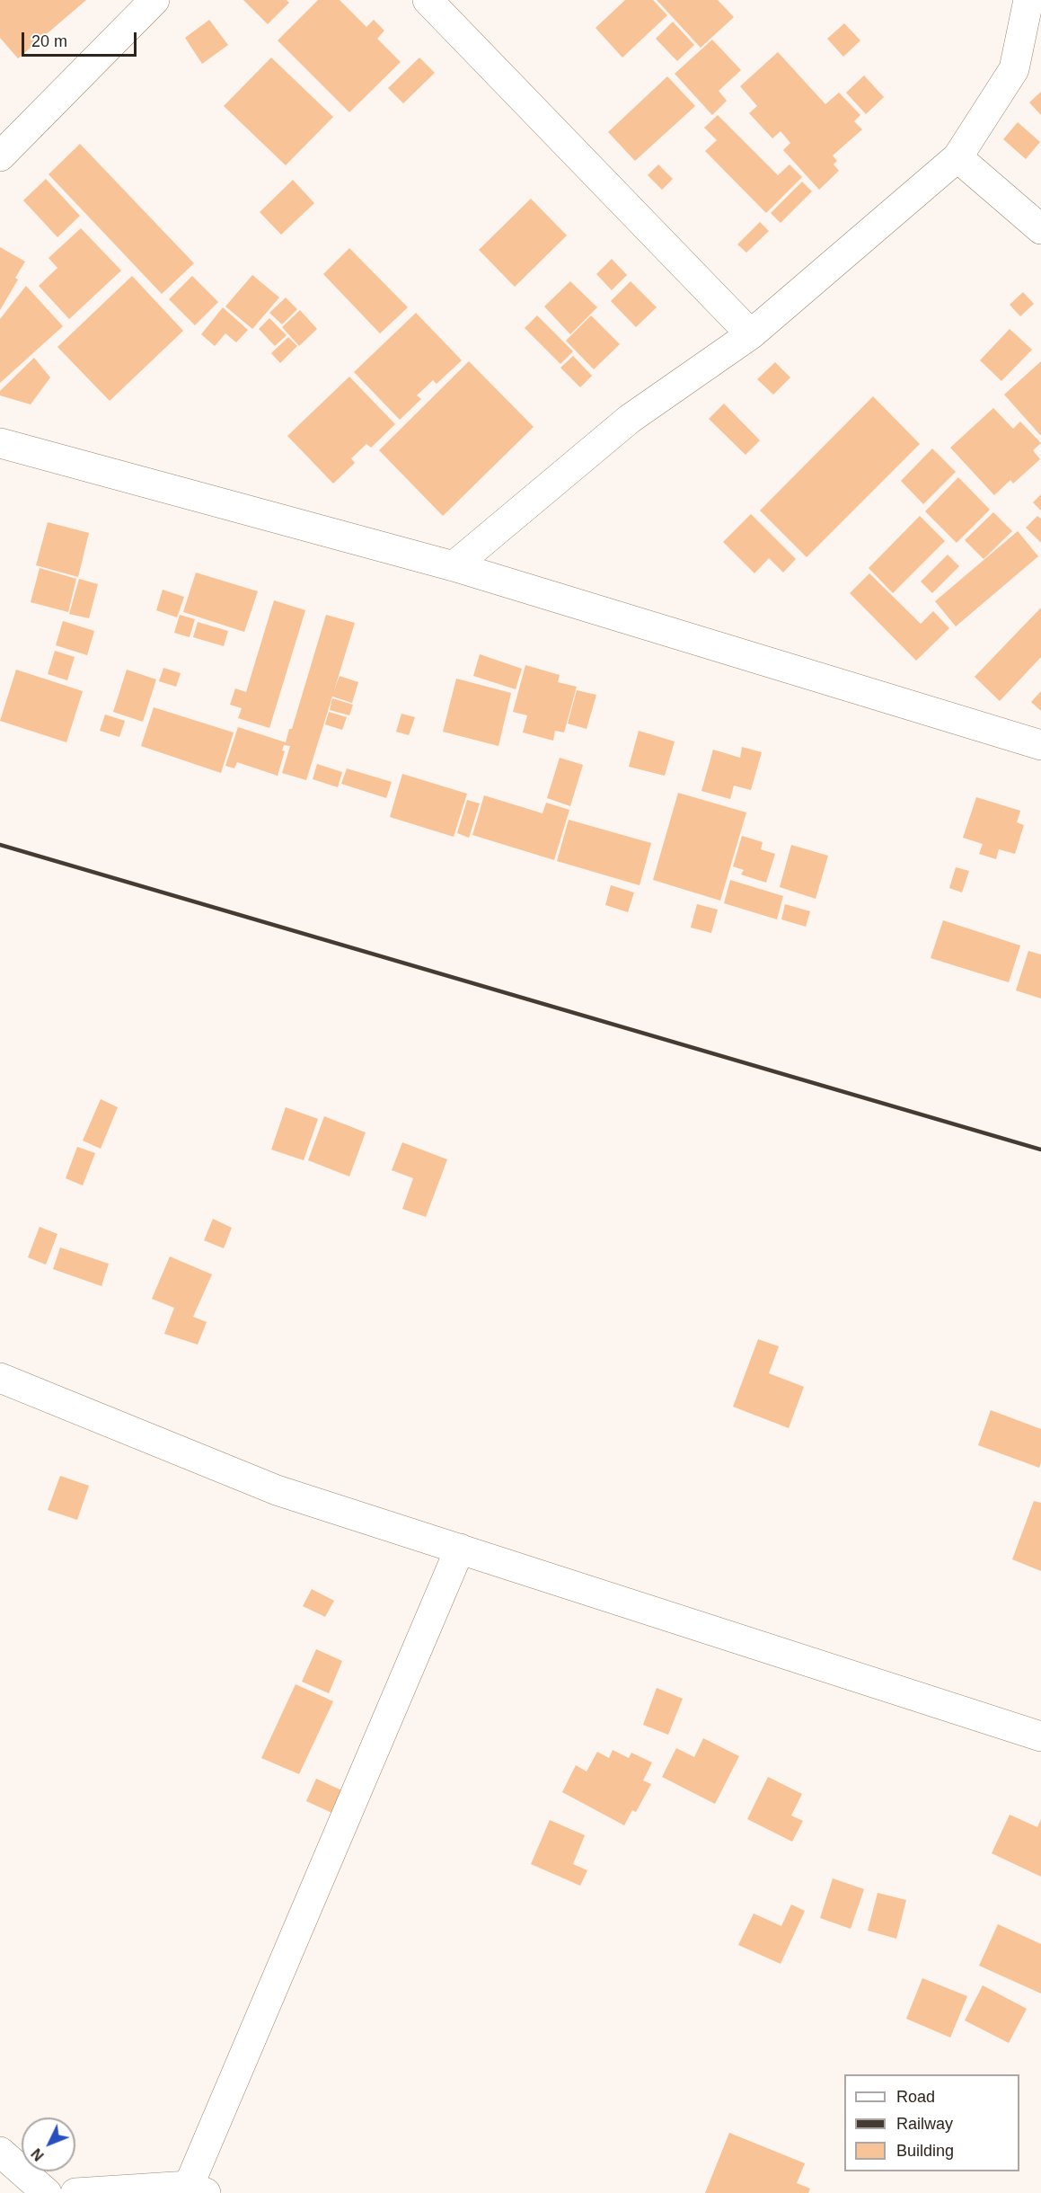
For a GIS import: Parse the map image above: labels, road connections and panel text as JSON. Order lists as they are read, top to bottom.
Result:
{
  "legend": ["Road", "Railway", "Building"],
  "scale_bar": "20 m",
  "north": "bottom left"
}
